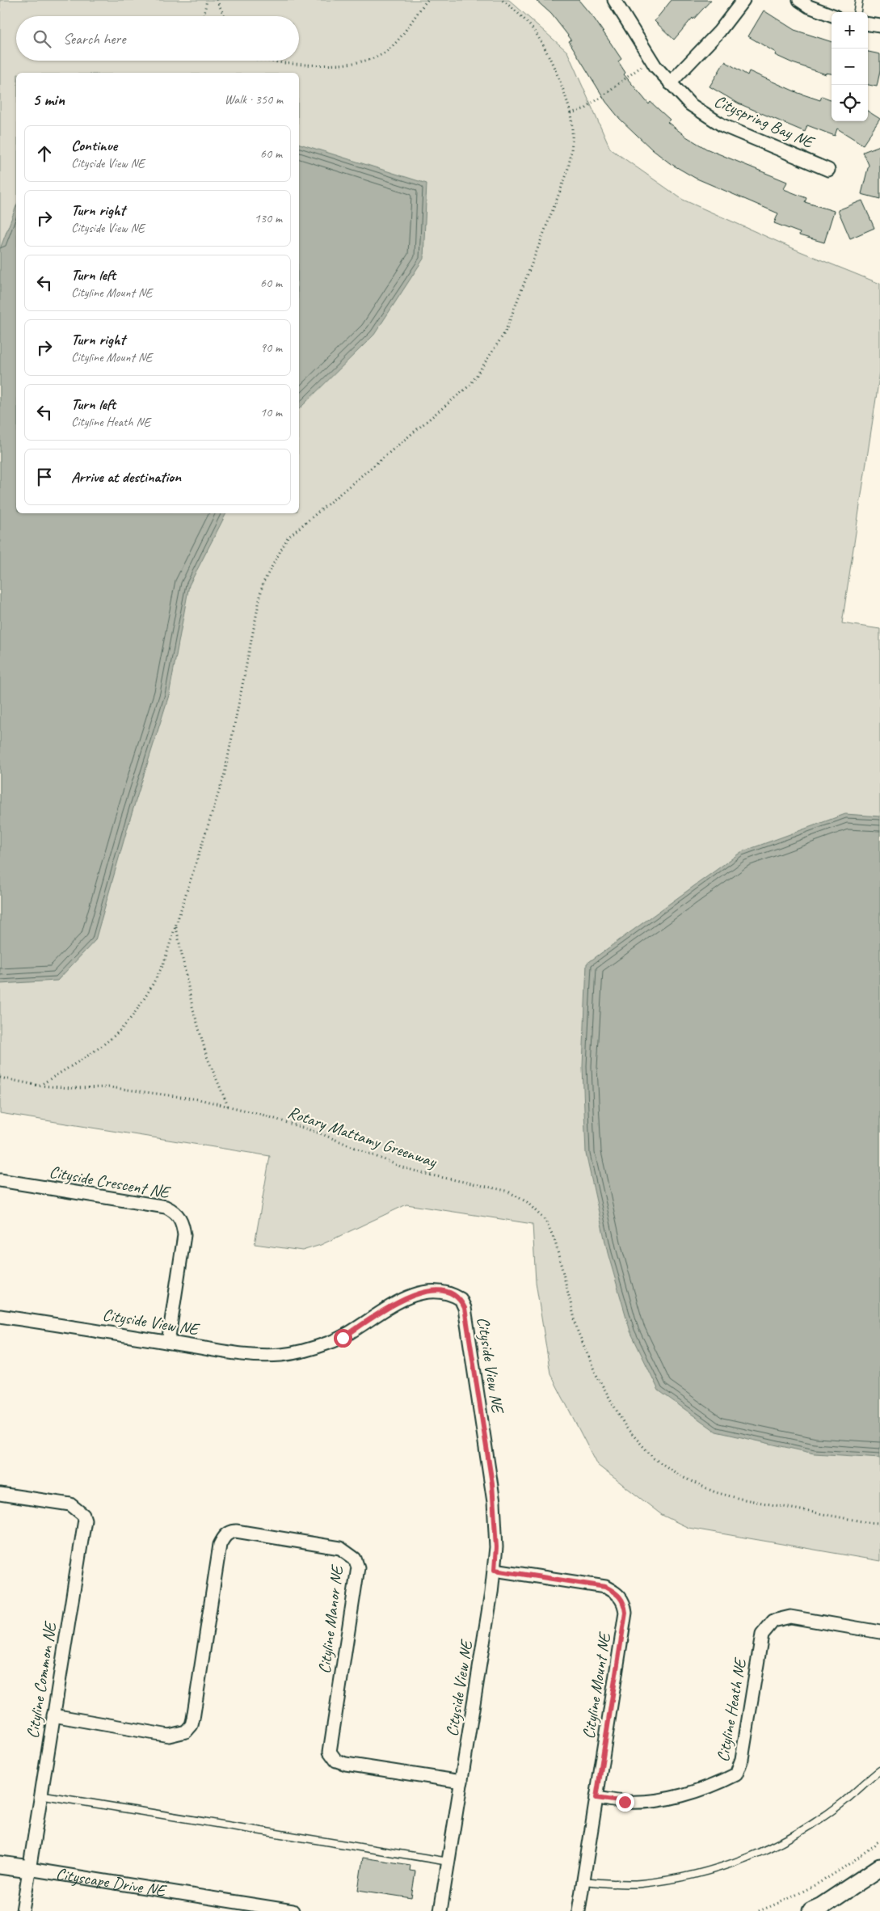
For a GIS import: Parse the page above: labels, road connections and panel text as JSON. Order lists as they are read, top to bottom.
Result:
{
  "streets": {
    "street": [
      "Cityspring Bay NE",
      "Cityside Crescent NE",
      "Cityside View NE",
      "Cityline Manor NE",
      "Cityline Common NE",
      "Cityline Mount NE",
      "Cityline Heath NE",
      "Cityscape Drive NE"
    ],
    "path": ["Rotary Mattamy Greenway"]
  },
  "crossings": [
    ["Cityside Crescent NE", "Cityside View NE"],
    ["Cityside View NE", "Cityline Manor NE"],
    ["Cityside View NE", "Cityline Mount NE"],
    ["Cityline Manor NE", "Cityline Common NE"],
    ["Cityline Common NE", "Cityscape Drive NE"],
    ["Cityline Mount NE", "Cityline Heath NE"]
  ],
  "page": {
    "map_buttons": ["+", "−"],
    "search": "Search here",
    "heading": ["5 min", "Walk · 350 m"],
    "list": [
      ["Continue", "Cityside View NE", "60 m"],
      ["Turn right", "Cityside View NE", "130 m"],
      ["Turn left", "Cityline Mount NE", "60 m"],
      ["Turn right", "Cityline Mount NE", "90 m"],
      ["Turn left", "Cityline Heath NE", "10 m"],
      "Arrive at destination"
    ]
  }
}
